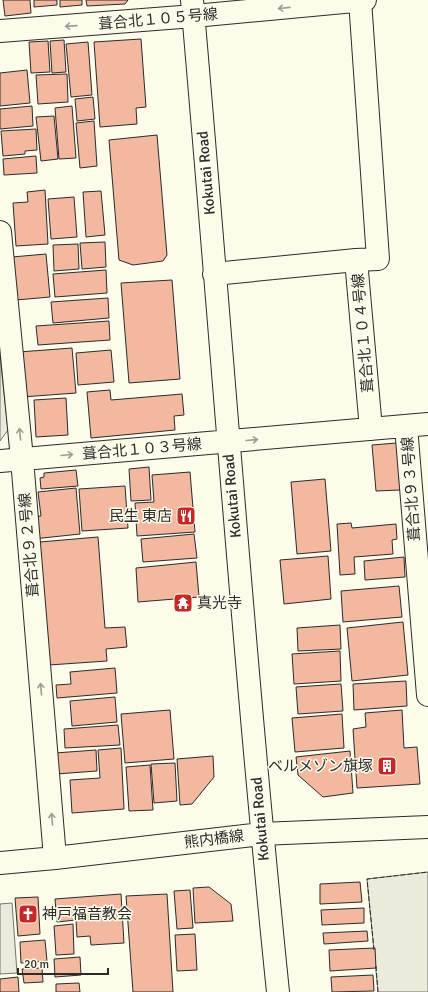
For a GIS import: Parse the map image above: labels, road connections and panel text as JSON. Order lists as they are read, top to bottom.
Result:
{
  "streets": {
    "street": [
      "葺合北１０５号線",
      "Kokutai Road",
      "葺合北１０４号線",
      "葺合北１０３号線",
      "葺合北９３号線",
      "葺合北９２号線",
      "熊内橋線"
    ]
  },
  "crossings": [
    ["葺合北１０５号線", "Kokutai Road"],
    ["Kokutai Road", "葺合北１０４号線"],
    ["Kokutai Road", "葺合北１０３号線"],
    ["Kokutai Road", "熊内橋線"],
    ["葺合北１０４号線", "葺合北１０３号線"],
    ["葺合北１０３号線", "葺合北９３号線"],
    ["葺合北１０３号線", "葺合北９２号線"],
    ["葺合北９２号線", "熊内橋線"]
  ],
  "one_way": ["葺合北１０５号線", "葺合北１０３号線", "葺合北９２号線"],
  "places": {
    "restaurant": ["民生 東店"],
    "temple": ["真光寺"],
    "building": ["ベルメゾン旗塚"],
    "church": ["神戸福音教会"]
  },
  "scale_bar": "20 m"
}
